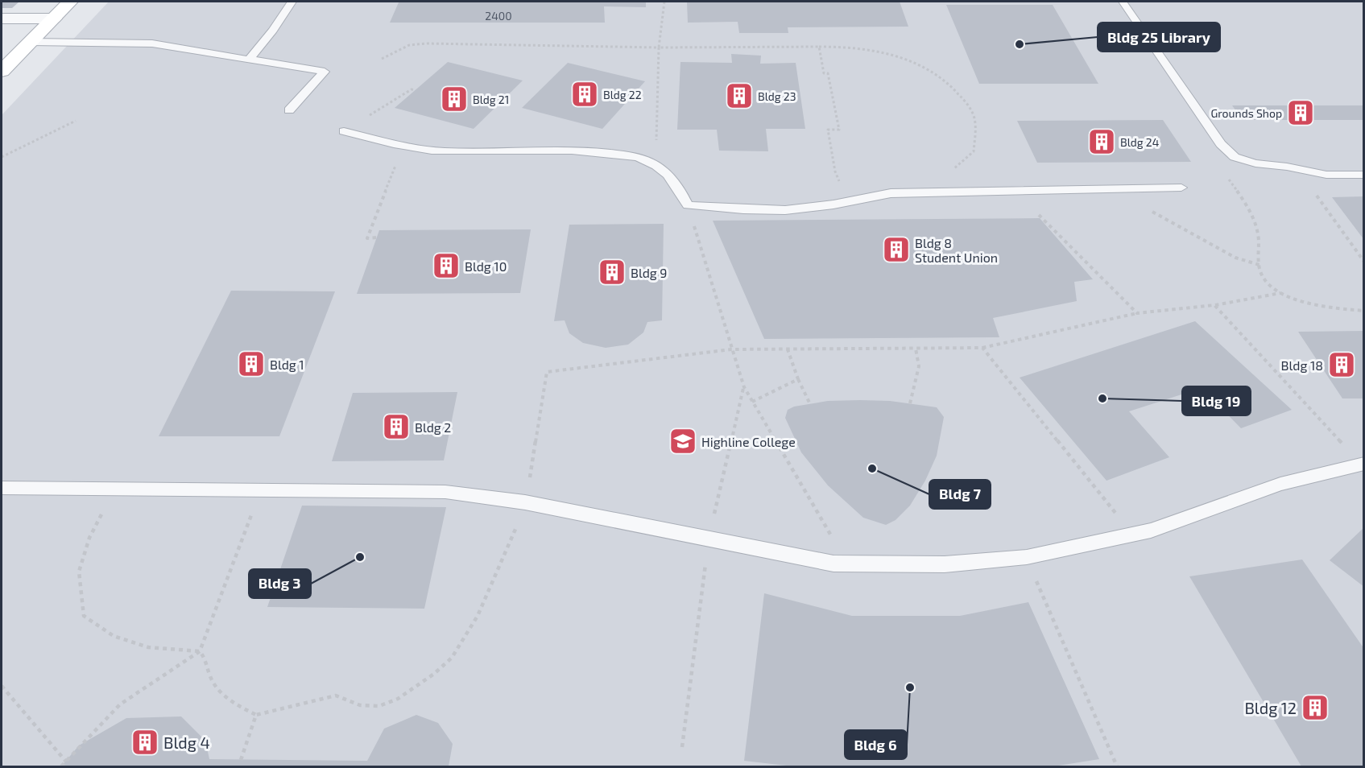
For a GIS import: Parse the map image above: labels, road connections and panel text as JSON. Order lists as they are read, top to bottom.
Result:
{
  "places": {
    "other": [
      "Bldg 25 Library",
      "Bldg 19",
      "Bldg 7",
      "Bldg 3",
      "Bldg 6"
    ],
    "building": [
      "Bldg 22",
      "Bldg 23",
      "Bldg 21",
      "Grounds Shop",
      "Bldg 24",
      "Bldg 8 Student Union",
      "Bldg 10",
      "Bldg 9",
      "Bldg 1",
      "Bldg 18",
      "Bldg 2",
      "Bldg 12",
      "Bldg 4"
    ],
    "school or university": ["Highline College"]
  },
  "house_numbers": ["2400"]
}
